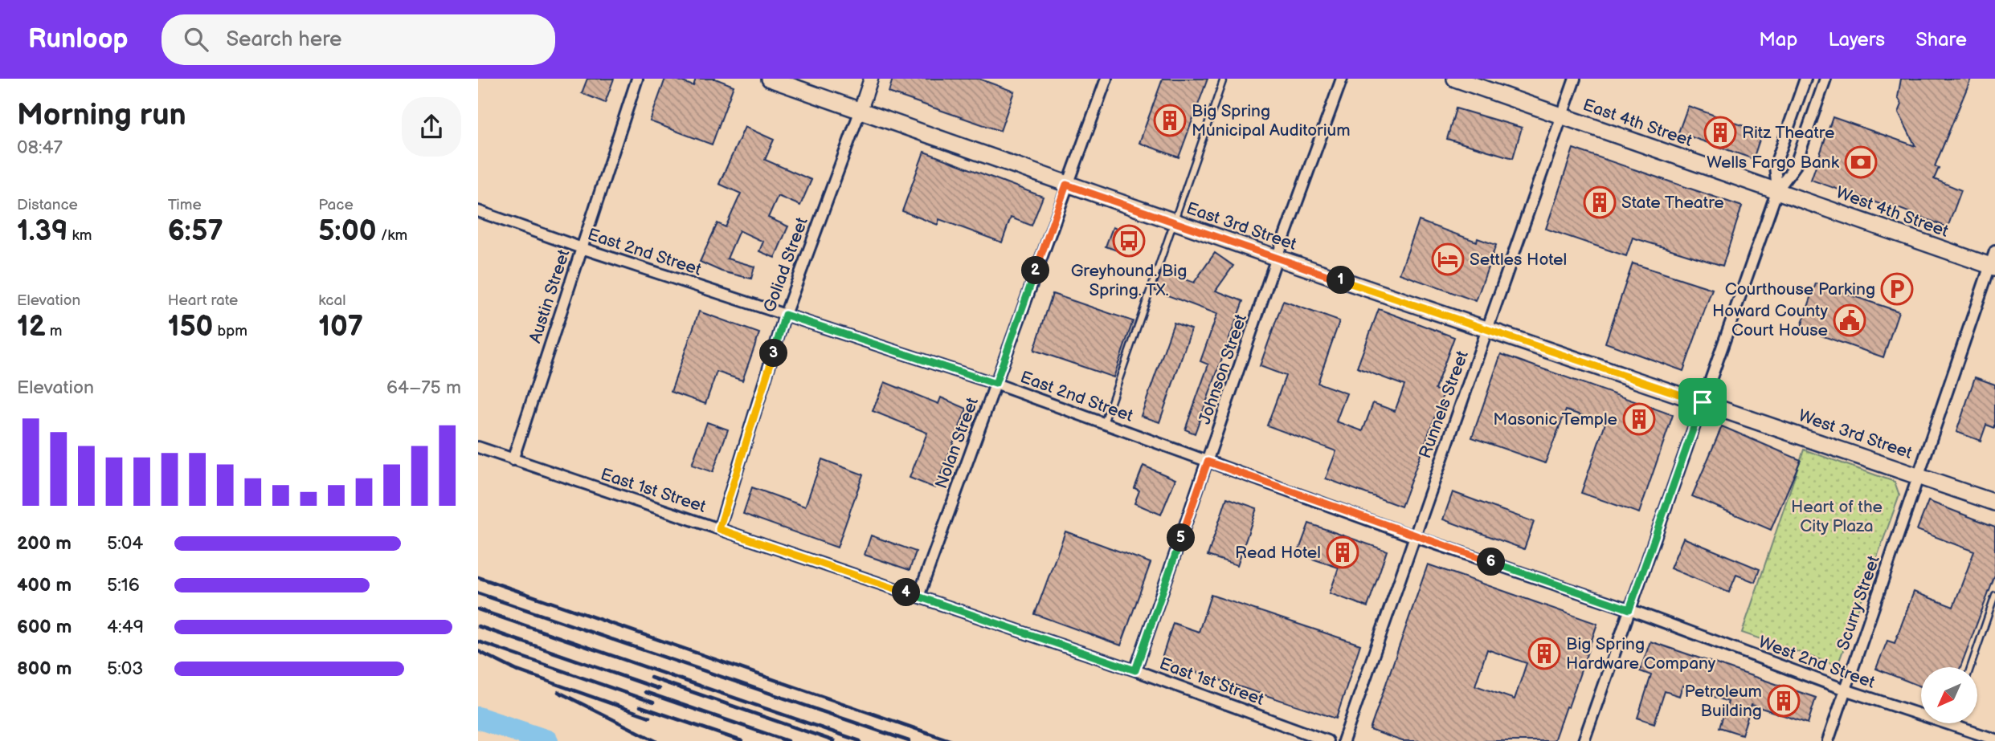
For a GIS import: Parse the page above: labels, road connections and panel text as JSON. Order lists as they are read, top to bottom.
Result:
{
  "streets": {
    "main road": [
      "East 4th Street",
      "West 4th Street",
      "East 3rd Street",
      "West 3rd Street"
    ],
    "street": [
      "East 2nd Street",
      "Goliad Street",
      "Austin Street",
      "Johnson Street",
      "Runnels Street",
      "Nolan Street",
      "East 1st Street",
      "Scurry Street",
      "West 2nd Street"
    ]
  },
  "crossings": [
    ["East 4th Street", "West 4th Street"],
    ["East 4th Street", "Runnels Street"],
    ["West 4th Street", "Scurry Street"],
    ["East 3rd Street", "Goliad Street"],
    ["East 3rd Street", "Johnson Street"],
    ["East 3rd Street", "Runnels Street"],
    ["East 3rd Street", "West 3rd Street"],
    ["East 3rd Street", "Nolan Street"],
    ["East 2nd Street", "Goliad Street"],
    ["East 2nd Street", "Austin Street"],
    ["East 2nd Street", "Johnson Street"],
    ["East 2nd Street", "Runnels Street"],
    ["East 2nd Street", "Nolan Street"],
    ["East 2nd Street", "West 2nd Street"],
    ["Goliad Street", "East 1st Street"],
    ["Austin Street", "East 1st Street"],
    ["Johnson Street", "East 1st Street"],
    ["West 3rd Street", "Scurry Street"],
    ["Nolan Street", "East 1st Street"],
    ["Scurry Street", "West 2nd Street"]
  ],
  "parks": ["Heart of the City Plaza"],
  "places": {
    "building": [
      "Big Spring Municipal Auditorium",
      "Ritz Theatre",
      "State Theatre",
      "Masonic Temple",
      "Read Hotel",
      "Big Spring Hardware Company",
      "Petroleum Building"
    ],
    "bank": ["Wells Fargo Bank"],
    "bus stop": ["Greyhound. Big Spring. TX."],
    "hotel": ["Settles Hotel"],
    "parking": ["Courthouse Parking"],
    "public building": ["Howard County Court House"]
  },
  "north": "bottom left",
  "page": {
    "header": "Runloop",
    "search": "Search here",
    "nav": ["Map", "Layers", "Share"],
    "heading": ["Morning run", "08:47"],
    "stats": [
      ["Distance", "1.39 km"],
      ["Time", "6:57"],
      ["Pace", "5:00 /km"],
      ["Elevation", "12 m"],
      ["Heart rate", "150 bpm"],
      ["kcal", "107"]
    ],
    "pins": [
      "2",
      "1",
      "3",
      "5",
      "6",
      "4"
    ],
    "chart": ["Elevation", "64–75 m"],
    "list": [
      {
        "name": "200 m",
        "note": "5:04"
      },
      {
        "name": "400 m",
        "note": "5:16"
      },
      {
        "name": "600 m",
        "note": "4:49"
      },
      {
        "name": "800 m",
        "note": "5:03"
      }
    ]
  }
}
